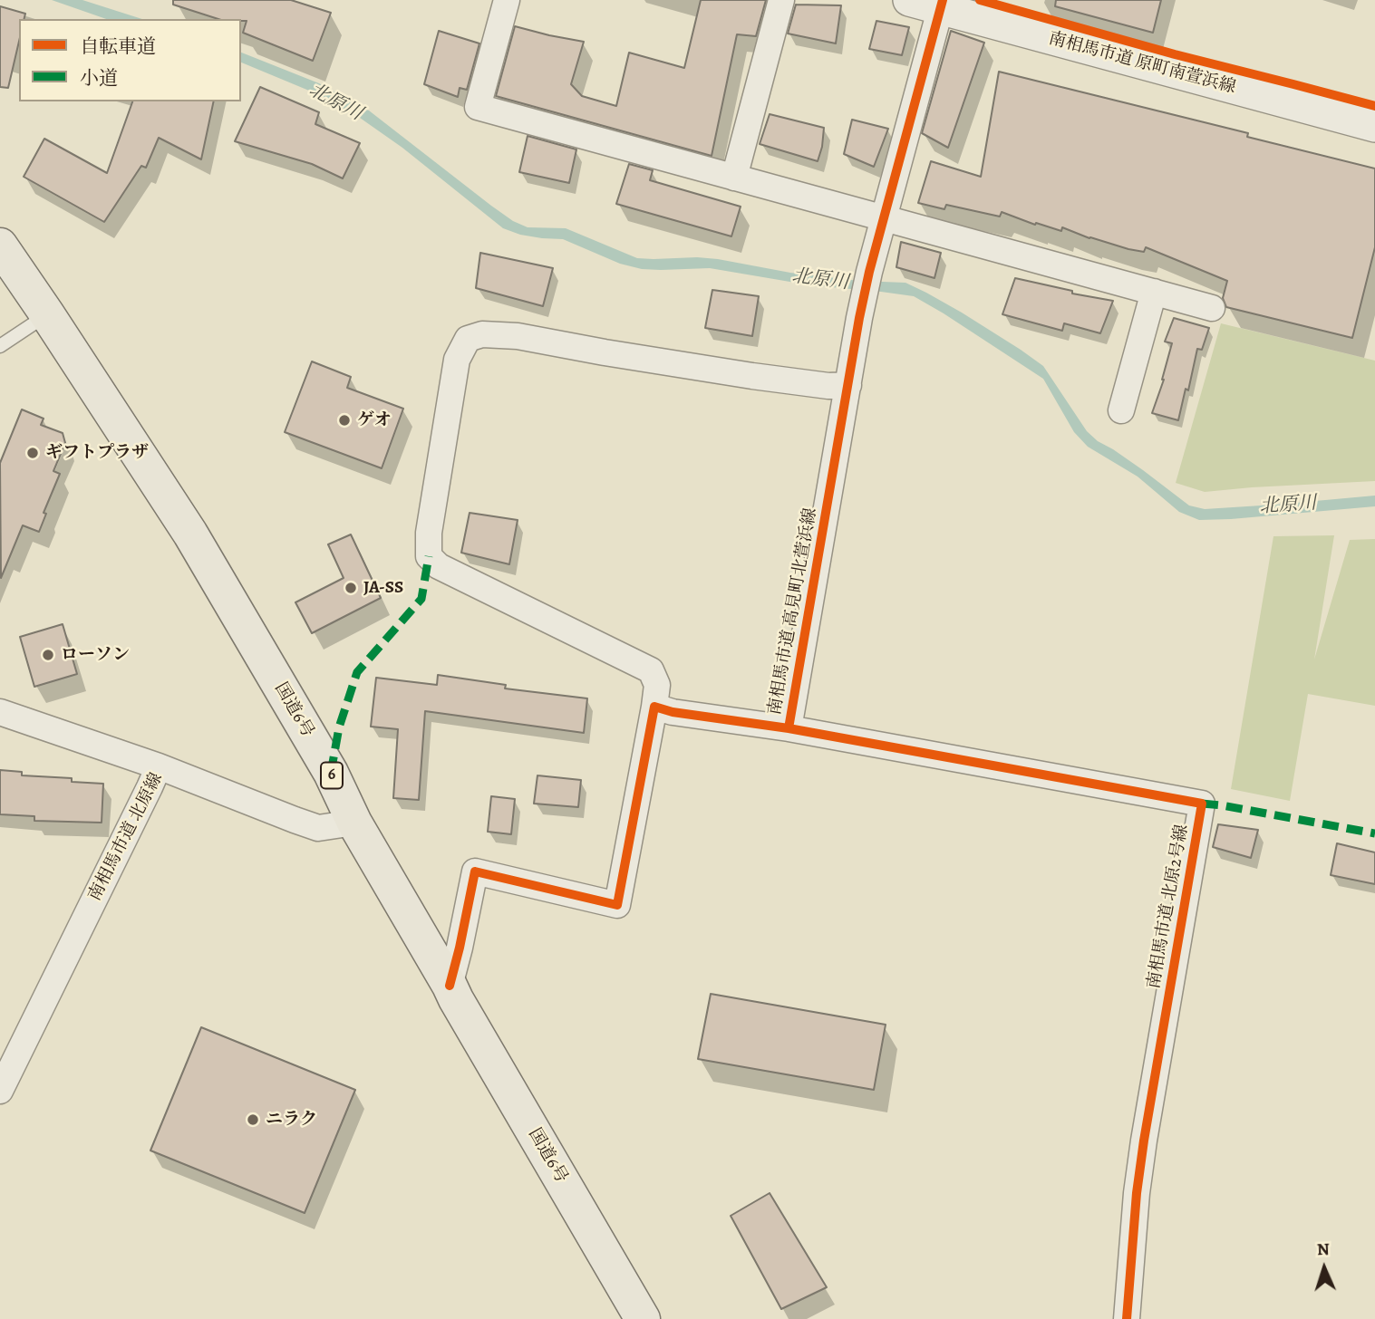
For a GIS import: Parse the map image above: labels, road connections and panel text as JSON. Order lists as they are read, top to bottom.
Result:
{
  "streets": {
    "highway": ["国道6号", "6"],
    "street": [
      "南相馬市道 原町南萱浜線",
      "南相馬市道 高見町北萱浜線",
      "南相馬市道 北原線",
      "南相馬市道 北原2号線"
    ]
  },
  "crossings": [
    ["南相馬市道 高見町北萱浜線", "南相馬市道 北原2号線"],
    ["国道6号", "南相馬市道 北原線"]
  ],
  "water": ["北原川"],
  "places": [
    "ゲオ",
    "ギフトプラザ",
    "JA-SS",
    "ローソン",
    "ニラク"
  ],
  "legend": ["自転車道", "小道"],
  "north": "top"
}
